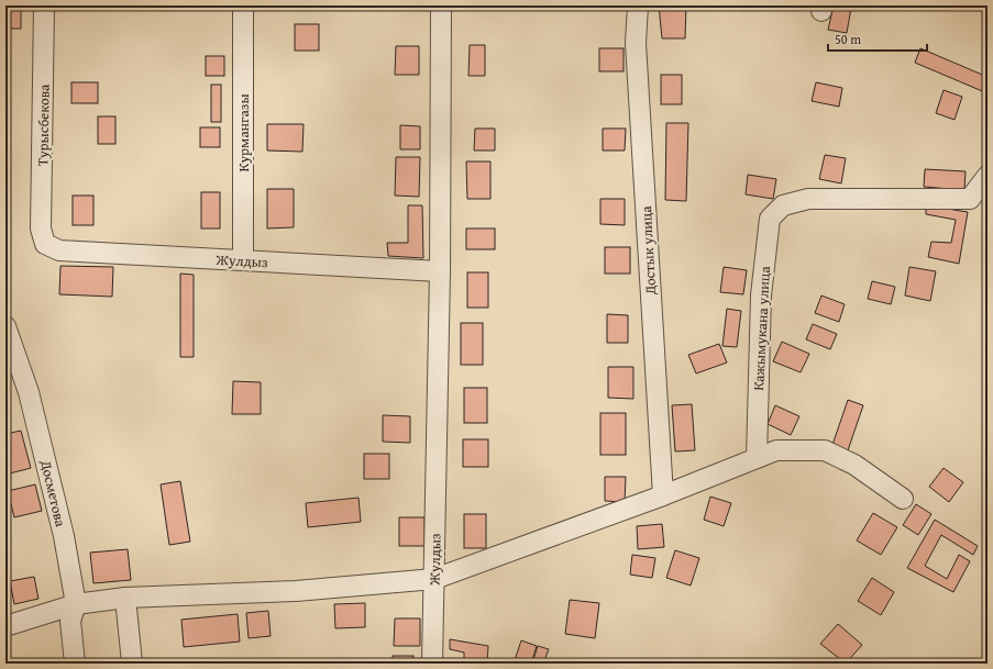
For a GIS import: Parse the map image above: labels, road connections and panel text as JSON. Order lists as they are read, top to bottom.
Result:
{
  "streets": {
    "street": [
      "Турысбекова",
      "Курмангазы",
      "Достык улица",
      "Жулдыз",
      "Кажымукана улица",
      "Досметова"
    ]
  },
  "crossings": [
    ["Турысбекова", "Жулдыз"],
    ["Курмангазы", "Жулдыз"]
  ],
  "scale_bar": "50 m"
}
